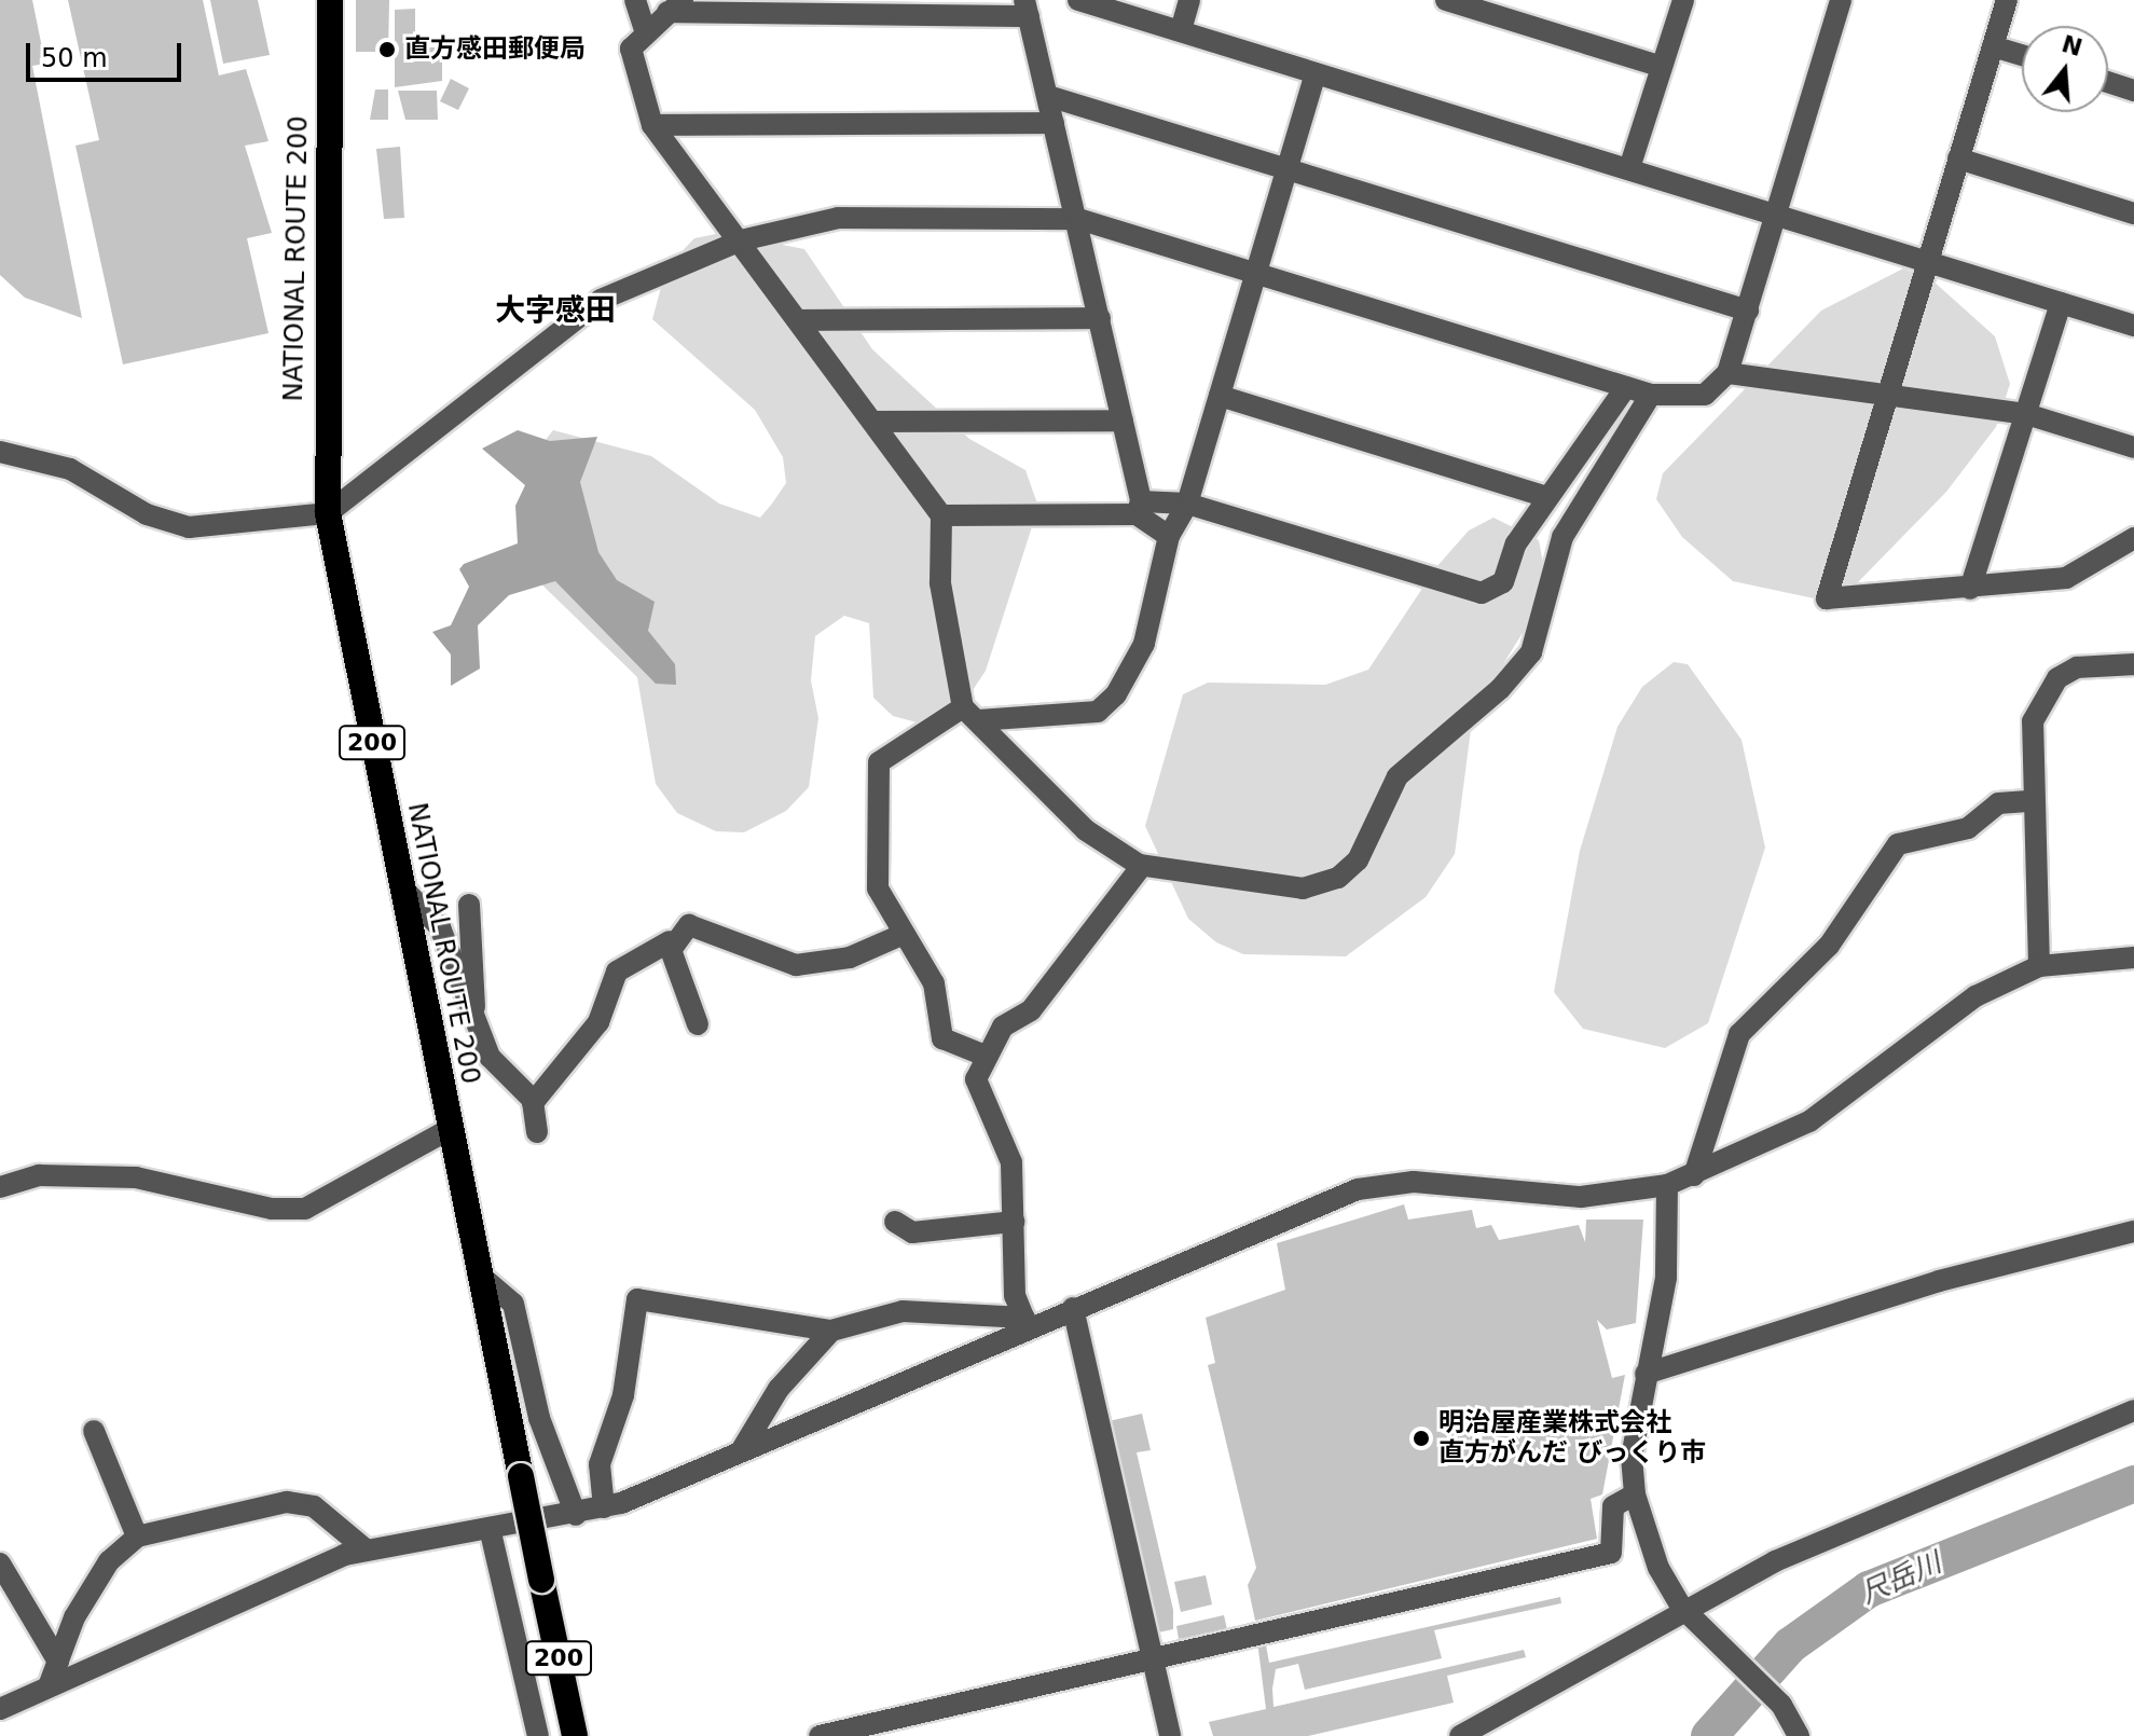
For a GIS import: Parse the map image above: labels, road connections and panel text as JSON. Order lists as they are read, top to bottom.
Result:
{
  "streets": {
    "highway": ["NATIONAL ROUTE 200", "200"]
  },
  "districts": ["大字感田"],
  "water": ["尺岳川"],
  "places": ["直方感田郵便局", "明治屋産業株式会社 直方がんだ びっくり市"],
  "scale_bar": "50 m",
  "north": "top"
}
